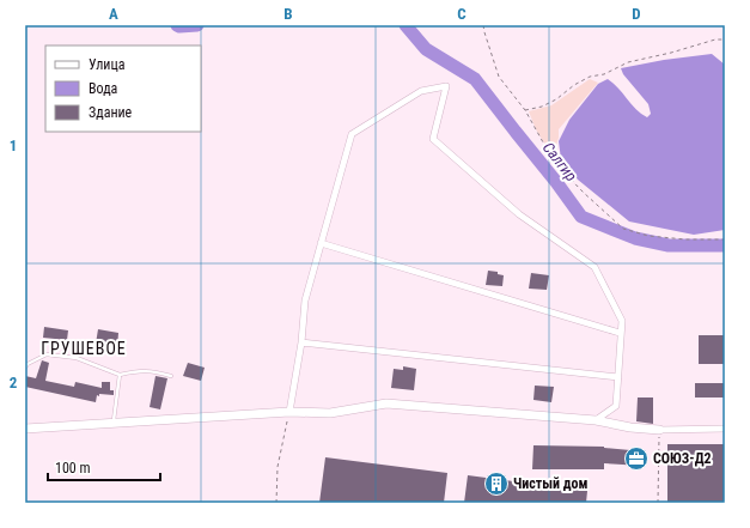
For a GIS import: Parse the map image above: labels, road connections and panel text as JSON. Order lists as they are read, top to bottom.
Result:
{
  "districts": ["ГРУШЕВОЕ"],
  "water": ["Салгир"],
  "places": {
    "office": ["СОЮЗ-Д2"],
    "building": ["Чистый дом"]
  },
  "legend": ["Улица", "Вода", "Здание"],
  "scale_bar": "100 m",
  "grid": {
    "columns": [
      "A",
      "B",
      "C",
      "D"
    ],
    "rows": ["1", "2"]
  }
}
